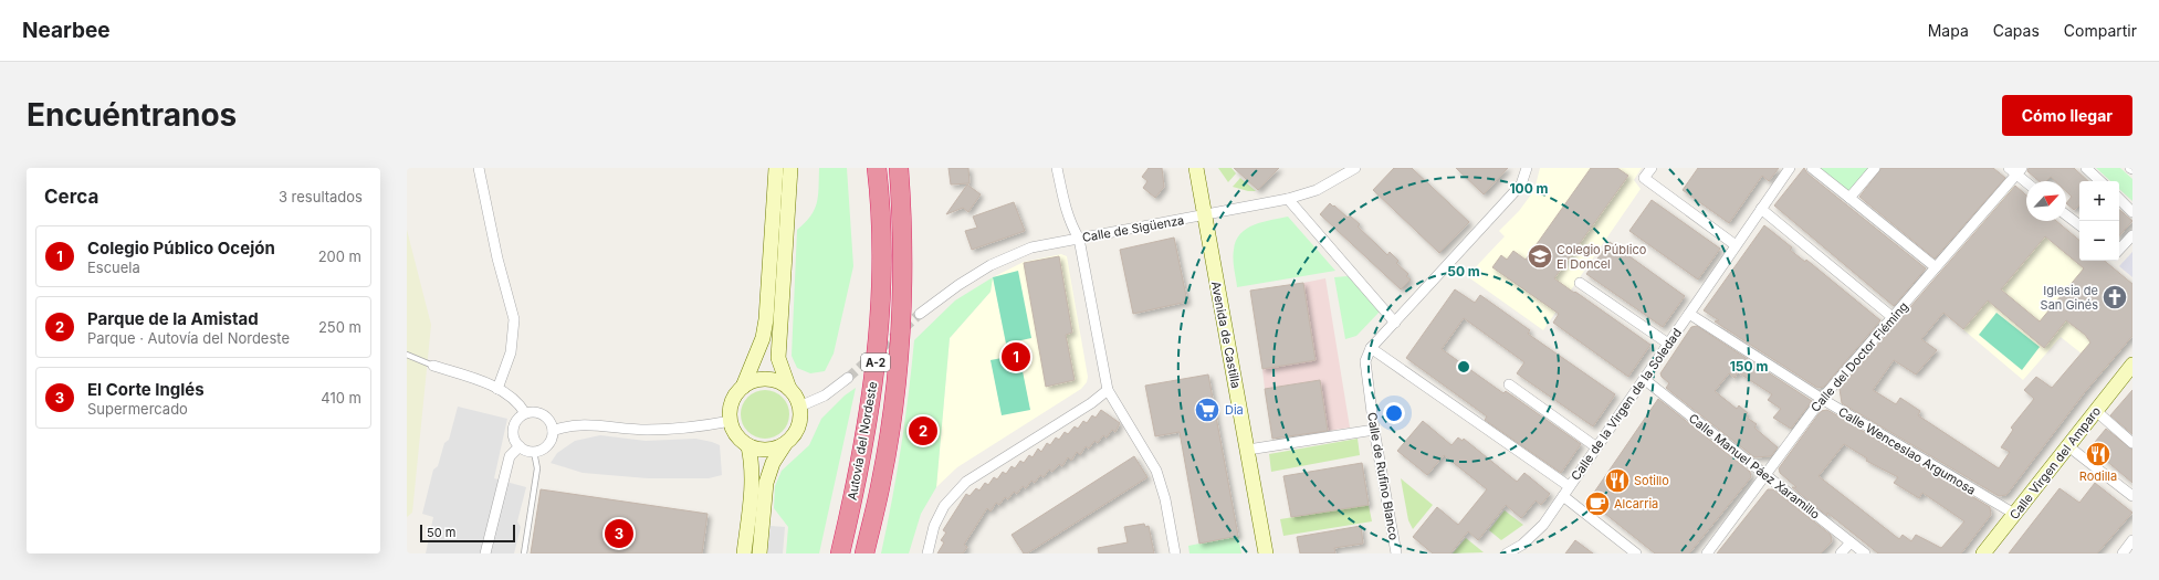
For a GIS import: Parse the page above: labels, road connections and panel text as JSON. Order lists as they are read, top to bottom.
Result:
{
  "streets": {
    "highway": ["A-2", "Autovía del Nordeste"],
    "street": [
      "Calle de Sigüenza",
      "Avenida de Castilla",
      "Calle del Doctor Fléming",
      "Calle de la Virgen de la Soledad",
      "Calle Wenceslao Argumosa",
      "Calle Virgen del Amparo",
      "Calle Manuel Páez Xaramillo",
      "Calle de Rufino Blanco"
    ]
  },
  "crossings": [
    ["Calle de Sigüenza", "Avenida de Castilla"],
    ["Calle del Doctor Fléming", "Calle Wenceslao Argumosa"],
    ["Calle del Doctor Fléming", "Calle Manuel Páez Xaramillo"],
    ["Calle de la Virgen de la Soledad", "Calle Wenceslao Argumosa"],
    ["Calle de la Virgen de la Soledad", "Calle Manuel Páez Xaramillo"],
    ["Calle Wenceslao Argumosa", "Calle Virgen del Amparo"]
  ],
  "places": {
    "school or university": ["Colegio Público El Doncel"],
    "church": ["Iglesia de San Ginés"],
    "supermarket": ["Dia"],
    "restaurant": ["Rodilla", "Sotillo"],
    "cafe": ["Alcarria"]
  },
  "scale_bar": "50 m",
  "north": "top right",
  "page": {
    "header": "Nearbee",
    "nav": ["Mapa", "Capas", "Compartir"],
    "buttons": "Cómo llegar",
    "title": "Encuéntranos",
    "heading": ["Cerca", "3 resultados"],
    "map_buttons": ["+", "−"],
    "list": [
      {
        "mark": "1",
        "name": "Colegio Público Ocejón",
        "note": "Escuela",
        "value": "200 m"
      },
      {
        "mark": "2",
        "name": "Parque de la Amistad",
        "note": "Parque · Autovía del Nordeste",
        "value": "250 m"
      },
      {
        "mark": "3",
        "name": "El Corte Inglés",
        "note": "Supermercado",
        "value": "410 m"
      }
    ],
    "pins": ["1", "2", "3"],
    "scale": "50 m"
  },
  "rings": ["100 m", "50 m", "150 m"]
}
